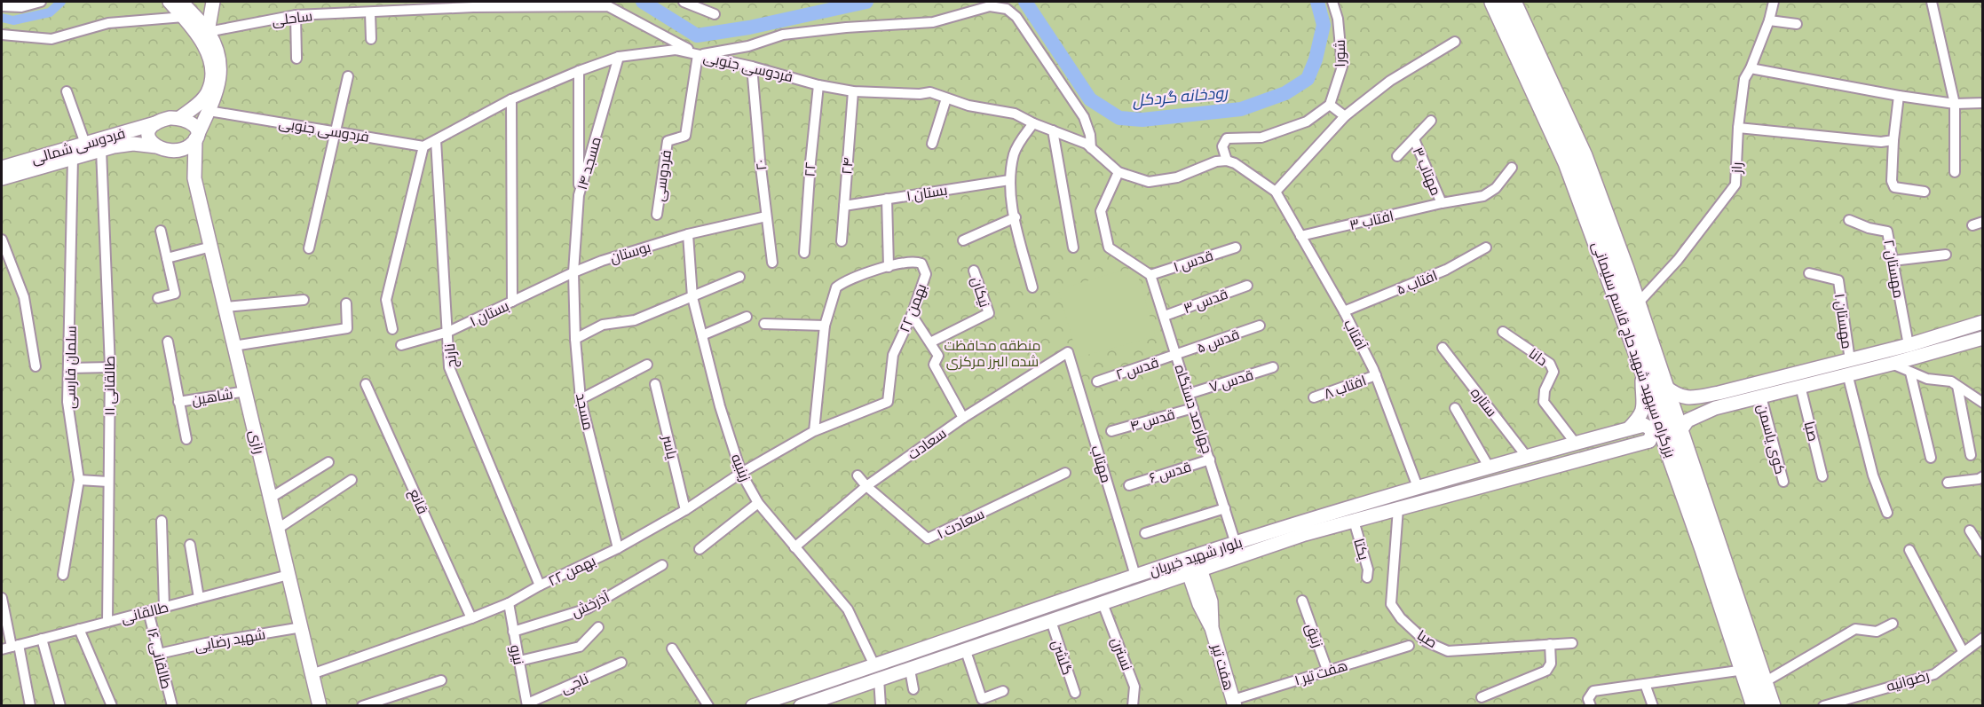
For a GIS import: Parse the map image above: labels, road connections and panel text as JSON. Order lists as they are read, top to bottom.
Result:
{
  "streets": {
    "highway": ["بزرگراه سپهبد شهید حاج قاسم سلیمانی"],
    "street": [
      "ساحلی",
      "شورا",
      "فردوسی جنوبی",
      "فردوسی شمالی",
      "مسجد ۱۴",
      "۲۰",
      "۲۴",
      "راز",
      "۲۲",
      "مهتاب ۳",
      "فردوسی",
      "بستان ۱",
      "افتاب ۳",
      "بوستان",
      "قدس ۱",
      "مهستان ۲",
      "افتاب ۵",
      "نیکان",
      "قدس ۳",
      "۲۲ بهمن",
      "مهستان ۱",
      "آفتاب",
      "قدس ۵",
      "نارنج",
      "دانا",
      "سلمان فارسی",
      "قدس ۲",
      "قدس ۷",
      "طالقانی ۱۱",
      "افتاب ۸",
      "شاهین",
      "ستاره",
      "چهارصد دستگاه",
      "مسجد",
      "قدس ۴",
      "صبا",
      "کوی یاسمن",
      "رازی",
      "سعادت",
      "یاسر",
      "مهتاب",
      "زینبیه",
      "قدس ۶",
      "قانع",
      "سعادت ۱",
      "یکتا",
      "بلوار شهید خیریان",
      "آذرخش",
      "طالقانی",
      "زنبق",
      "شهید رضایی",
      "نسترن",
      "نیرو",
      "گلشن",
      "طالقانی ۱۶",
      "هفت تیر",
      "هفت تیر ۱",
      "رضوانیه",
      "ناجی"
    ]
  },
  "crossings": [
    ["ساحلی", "فردوسی جنوبی"],
    ["ساحلی", "فردوسی"],
    ["فردوسی جنوبی", "مسجد ۱۴"],
    ["فردوسی جنوبی", "۲۰"],
    ["فردوسی جنوبی", "۲۴"],
    ["فردوسی جنوبی", "۲۲"],
    ["فردوسی جنوبی", "فردوسی"],
    ["فردوسی جنوبی", "نارنج"],
    ["فردوسی شمالی", "سلمان فارسی"],
    ["فردوسی شمالی", "طالقانی ۱۱"],
    ["مسجد ۱۴", "بستان ۱"],
    ["مسجد ۱۴", "بوستان"],
    ["مسجد ۱۴", "مسجد"],
    ["۲۰", "بوستان"],
    ["۲۴", "بستان ۱"],
    ["راز", "بزرگراه سپهبد شهید حاج قاسم سلیمانی"],
    ["مهتاب ۳", "افتاب ۳"],
    ["بستان ۱", "بوستان"],
    ["بستان ۱", "نارنج"],
    ["بستان ۱", "مسجد"],
    ["افتاب ۳", "آفتاب"],
    ["بوستان", "مسجد"],
    ["بوستان", "زینبیه"],
    ["قدس ۱", "چهارصد دستگاه"],
    ["افتاب ۵", "آفتاب"],
    ["قدس ۳", "چهارصد دستگاه"],
    ["۲۲ بهمن", "نارنج"],
    ["۲۲ بهمن", "مسجد"],
    ["۲۲ بهمن", "رازی"],
    ["۲۲ بهمن", "یاسر"],
    ["۲۲ بهمن", "زینبیه"],
    ["۲۲ بهمن", "قانع"],
    ["۲۲ بهمن", "نیرو"],
    ["آفتاب", "افتاب ۸"],
    ["آفتاب", "بلوار شهید خیریان"],
    ["قدس ۵", "قدس ۲"],
    ["قدس ۵", "چهارصد دستگاه"],
    ["دانا", "بلوار شهید خیریان"],
    ["قدس ۲", "چهارصد دستگاه"],
    ["قدس ۷", "چهارصد دستگاه"],
    ["طالقانی ۱۱", "طالقانی"],
    ["شاهین", "رازی"],
    ["ستاره", "بلوار شهید خیریان"],
    ["چهارصد دستگاه", "قدس ۴"],
    ["چهارصد دستگاه", "قدس ۶"],
    ["چهارصد دستگاه", "بلوار شهید خیریان"],
    ["صبا", "بلوار شهید خیریان"],
    ["رازی", "طالقانی"],
    ["رازی", "شهید رضایی"],
    ["سعادت", "مهتاب"],
    ["سعادت", "زینبیه"],
    ["سعادت", "سعادت ۱"],
    ["مهتاب", "بلوار شهید خیریان"],
    ["زینبیه", "بلوار شهید خیریان"],
    ["یکتا", "بلوار شهید خیریان"],
    ["بلوار شهید خیریان", "نسترن"],
    ["بلوار شهید خیریان", "گلشن"],
    ["بلوار شهید خیریان", "هفت تیر"],
    ["آذرخش", "نیرو"],
    ["طالقانی", "طالقانی ۱۶"],
    ["زنبق", "هفت تیر ۱"],
    ["شهید رضایی", "طالقانی ۱۶"],
    ["نیرو", "ناجی"],
    ["هفت تیر", "هفت تیر ۱"]
  ],
  "water": ["رودخانه گردکل"],
  "parks": ["منطقه محافظت شده البرز مرکزی"]
}
